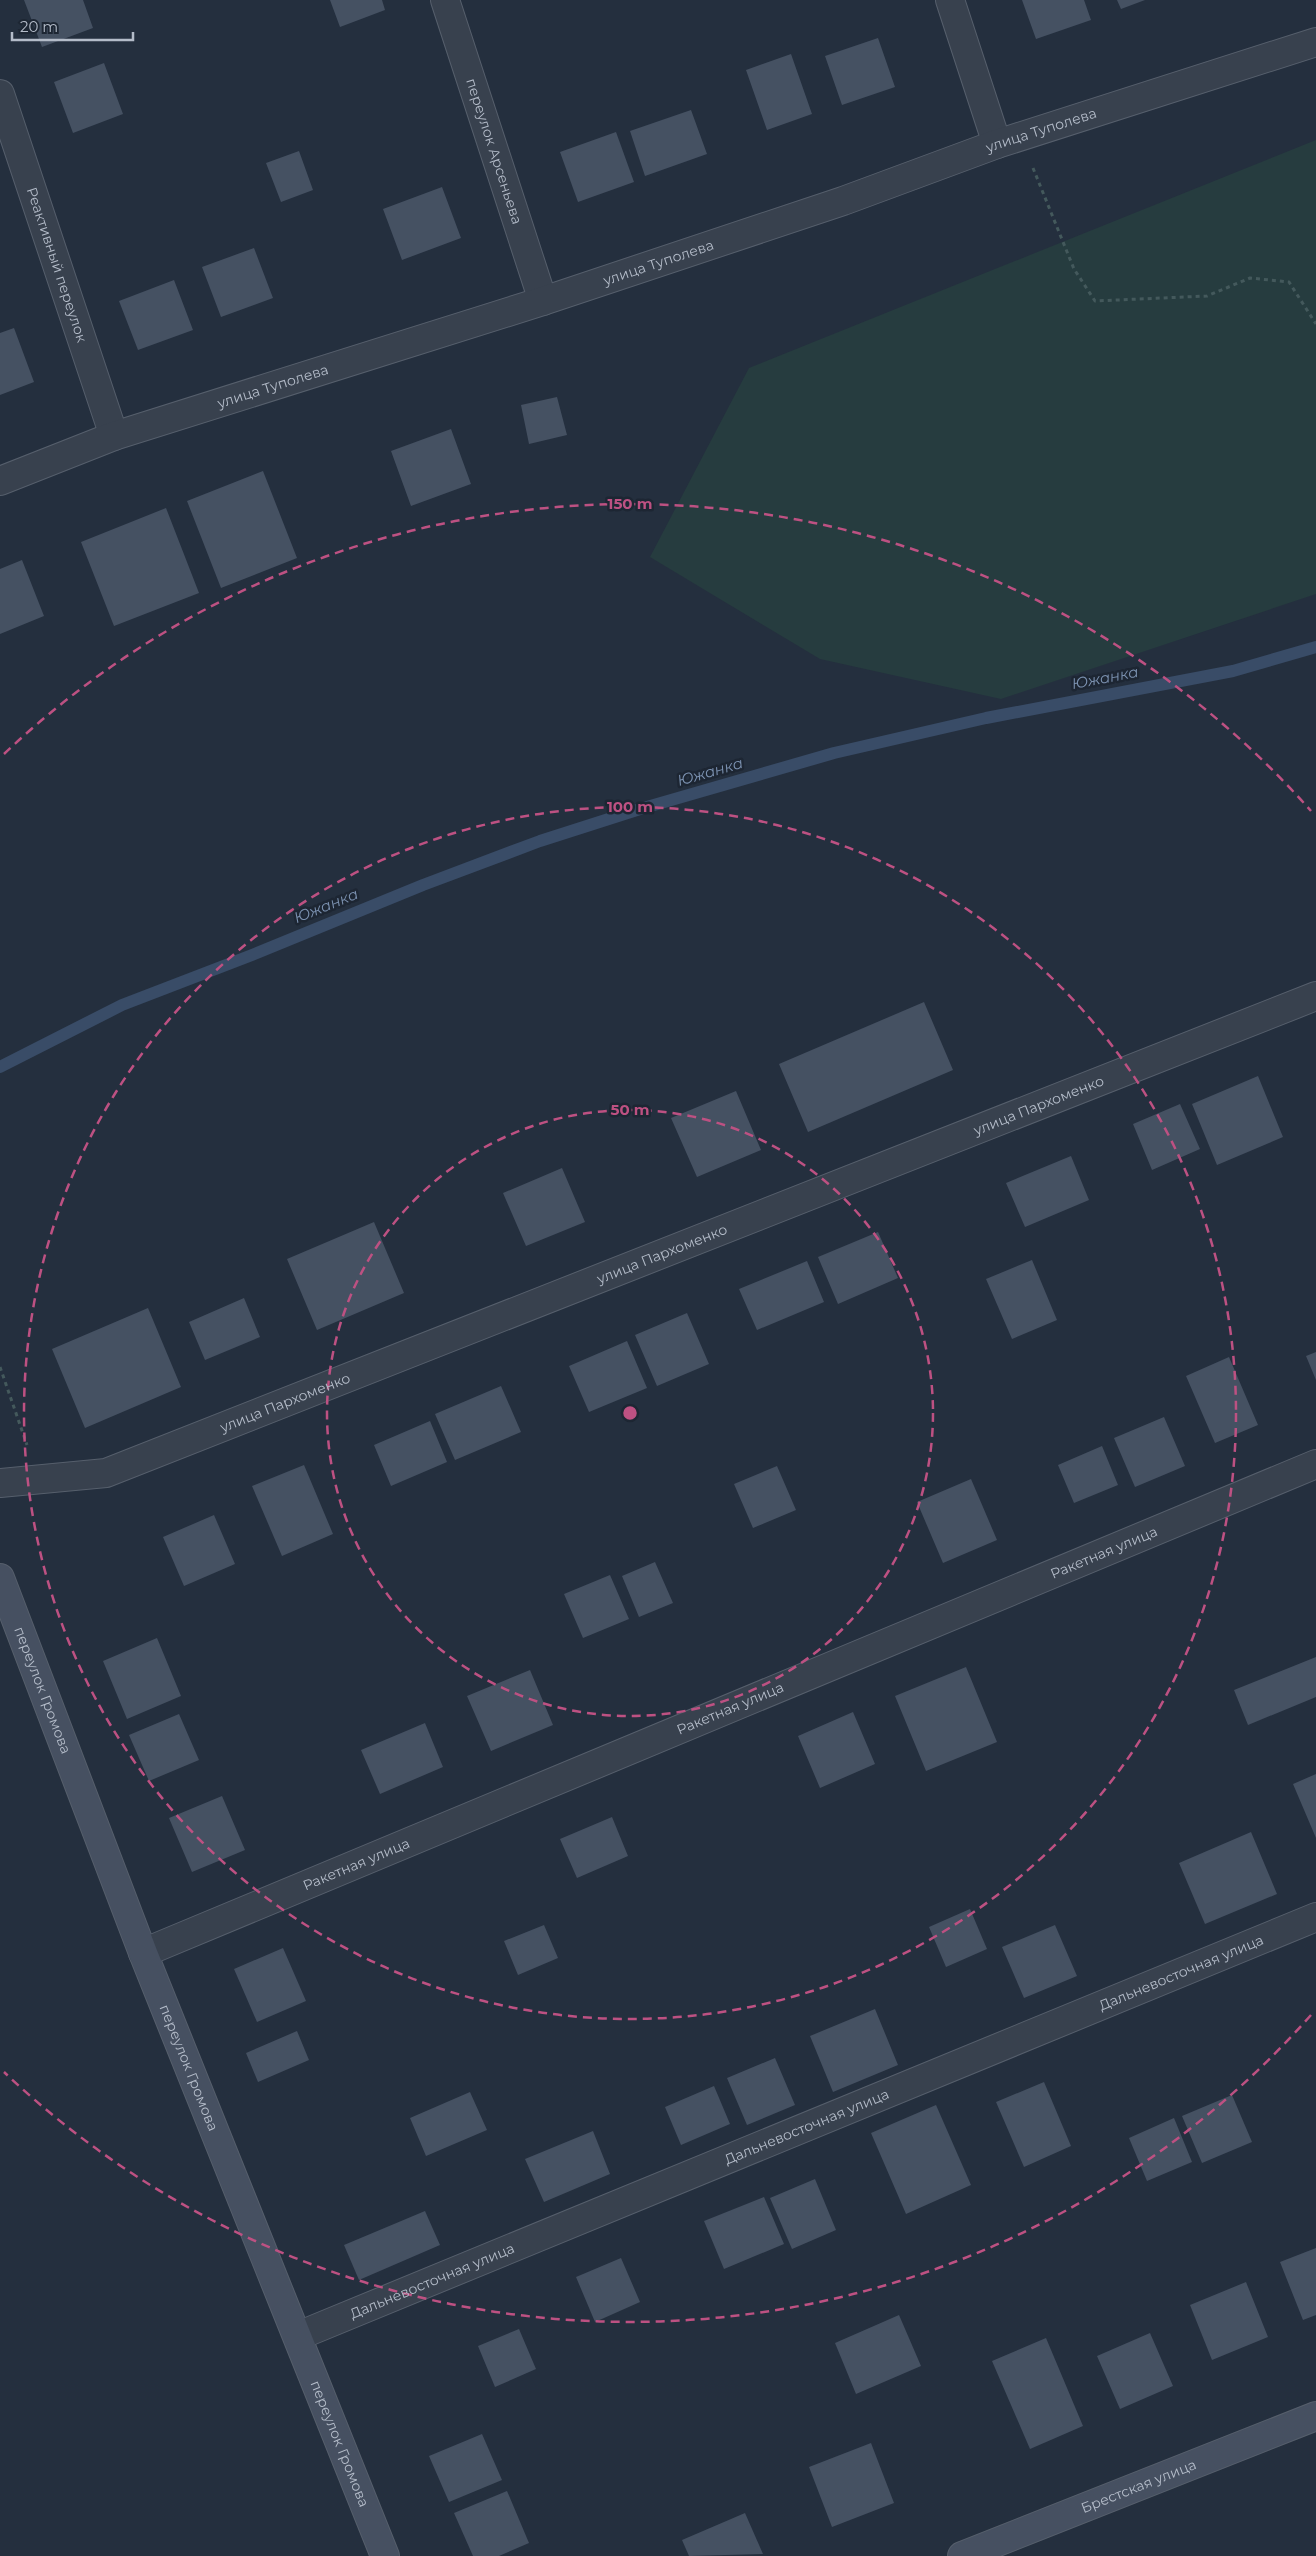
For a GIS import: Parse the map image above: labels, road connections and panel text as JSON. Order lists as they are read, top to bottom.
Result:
{
  "streets": {
    "street": [
      "улица Туполева",
      "переулок Арсеньева",
      "Реактивный переулок",
      "улица Пархоменко",
      "Ракетная улица",
      "переулок Громова",
      "Дальневосточная улица",
      "Брестская улица"
    ]
  },
  "crossings": [
    ["улица Туполева", "переулок Арсеньева"],
    ["улица Туполева", "Реактивный переулок"],
    ["Ракетная улица", "переулок Громова"],
    ["переулок Громова", "Дальневосточная улица"]
  ],
  "water": ["Южанка"],
  "scale_bar": "20 m",
  "rings": ["150 m", "100 m", "50 m"]
}
